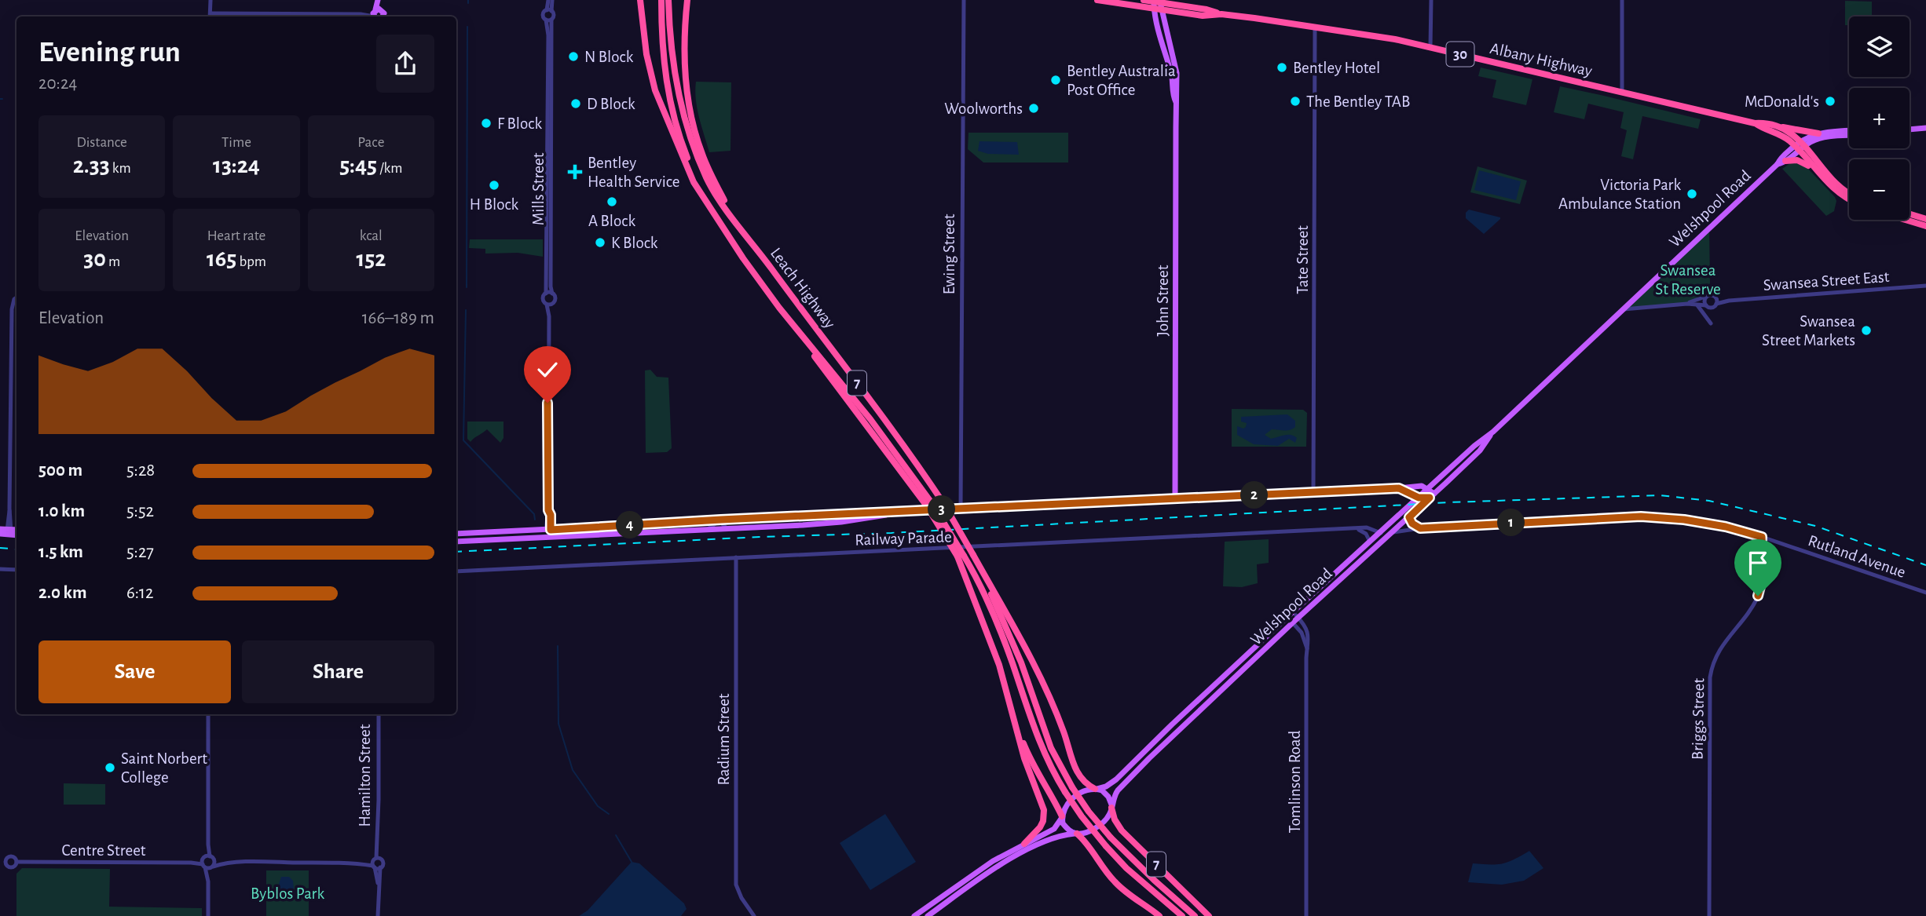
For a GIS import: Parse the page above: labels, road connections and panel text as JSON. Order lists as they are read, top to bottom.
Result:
{
  "streets": {
    "highway": [
      "30",
      "Albany Highway",
      "Leach Highway",
      "7"
    ],
    "main road": ["Welshpool Road", "John Street"],
    "street": [
      "Mills Street",
      "Ewing Street",
      "Tate Street",
      "Swansea Street East",
      "Railway Parade",
      "Rutland Avenue",
      "Briggs Street",
      "Radium Street",
      "Hamilton Street",
      "Tomlinson Road",
      "Centre Street"
    ]
  },
  "crossings": [
    ["30", "Albany Highway"],
    ["30", "Welshpool Road"],
    ["Albany Highway", "Tate Street"],
    ["Albany Highway", "John Street"],
    ["Welshpool Road", "7"],
    ["Welshpool Road", "Railway Parade"],
    ["Welshpool Road", "Rutland Avenue"],
    ["Welshpool Road", "Tomlinson Road"],
    ["Leach Highway", "7"],
    ["Railway Parade", "Radium Street"],
    ["Rutland Avenue", "Briggs Street"],
    ["Hamilton Street", "Centre Street"]
  ],
  "parks": ["Swansea St Reserve", "Byblos Park"],
  "places": {
    "other": [
      "N Block",
      "Bentley Hotel",
      "Bentley Australia Post Office",
      "The Bentley TAB",
      "McDonald's",
      "D Block",
      "Woolworths",
      "F Block",
      "H Block",
      "Victoria Park Ambulance Station",
      "A Block",
      "K Block",
      "Swansea Street Markets",
      "Saint Norbert College"
    ],
    "health": ["Bentley Health Service"]
  },
  "page": {
    "map_buttons": ["+", "−"],
    "heading": ["Evening run", "20:24"],
    "stats": [
      ["Distance", "2.33 km"],
      ["Time", "13:24"],
      ["Pace", "5:45 /km"],
      ["Elevation", "30 m"],
      ["Heart rate", "165 bpm"],
      ["kcal", "152"]
    ],
    "chart": ["Elevation", "166–189 m"],
    "list": [
      {
        "name": "500 m",
        "note": "5:28"
      },
      {
        "name": "1.0 km",
        "note": "5:52"
      },
      {
        "name": "1.5 km",
        "note": "5:27"
      },
      {
        "name": "2.0 km",
        "note": "6:12"
      }
    ],
    "pins": [
      "2",
      "3",
      "1",
      "4"
    ],
    "buttons": ["Save", "Share"]
  }
}
